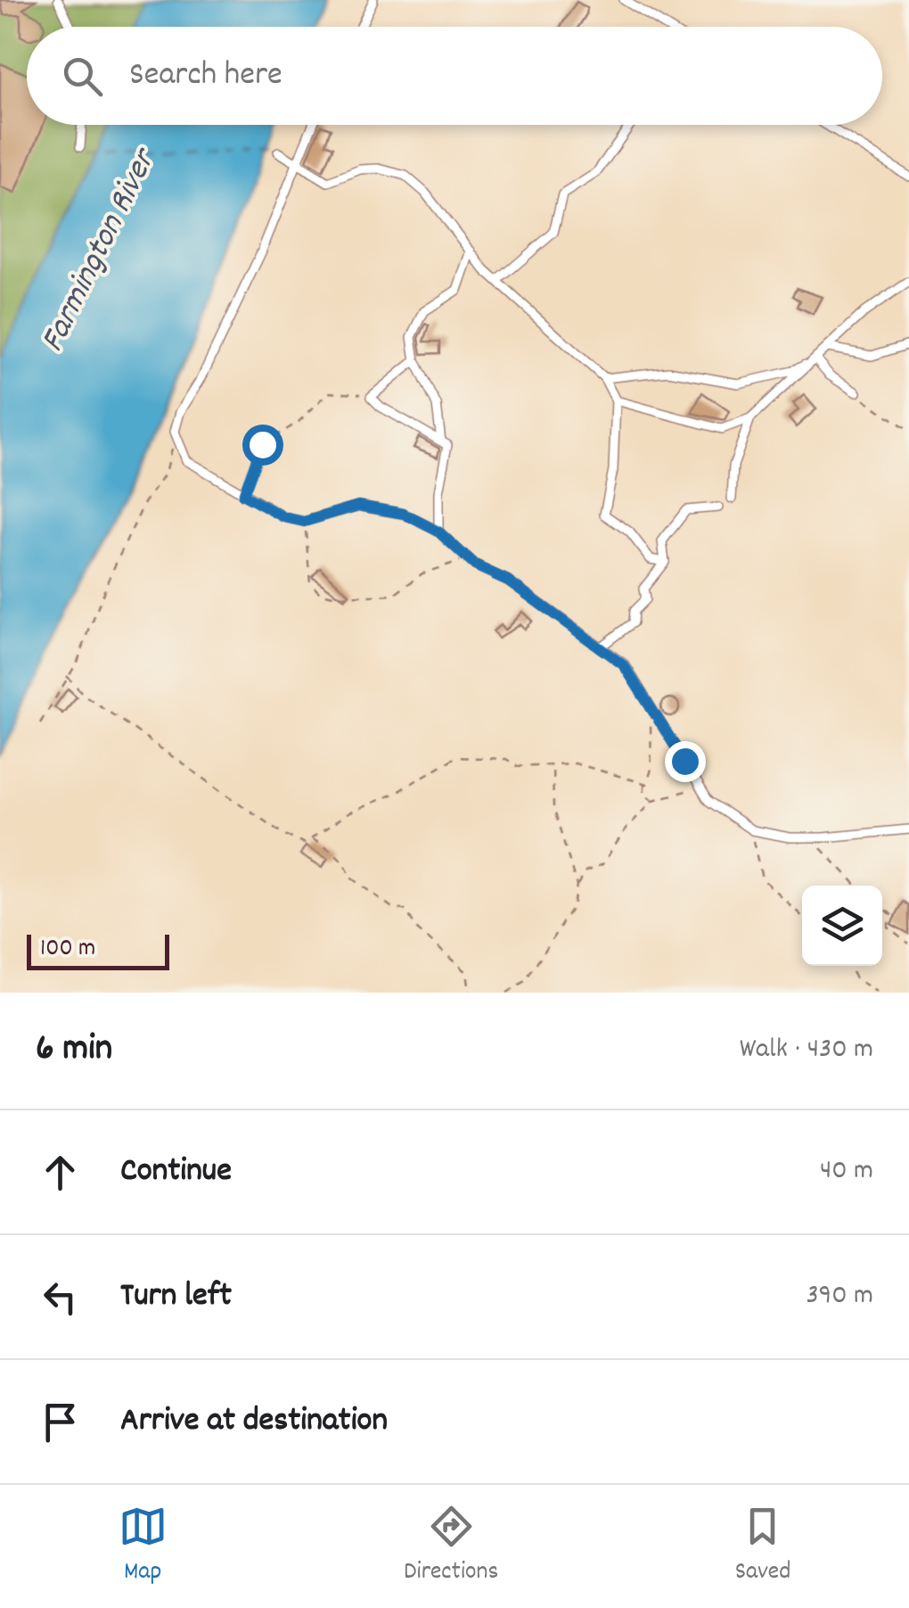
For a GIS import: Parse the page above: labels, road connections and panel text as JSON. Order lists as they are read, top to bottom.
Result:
{
  "water": ["Farmington River"],
  "scale_bar": "100 m",
  "page": {
    "search": "Search here",
    "scale": "100 m",
    "heading": ["6 min", "Walk · 430 m"],
    "list": [
      ["Continue", "40 m"],
      ["Turn left", "390 m"],
      "Arrive at destination"
    ],
    "nav": ["Map", "Directions", "Saved"]
  }
}
